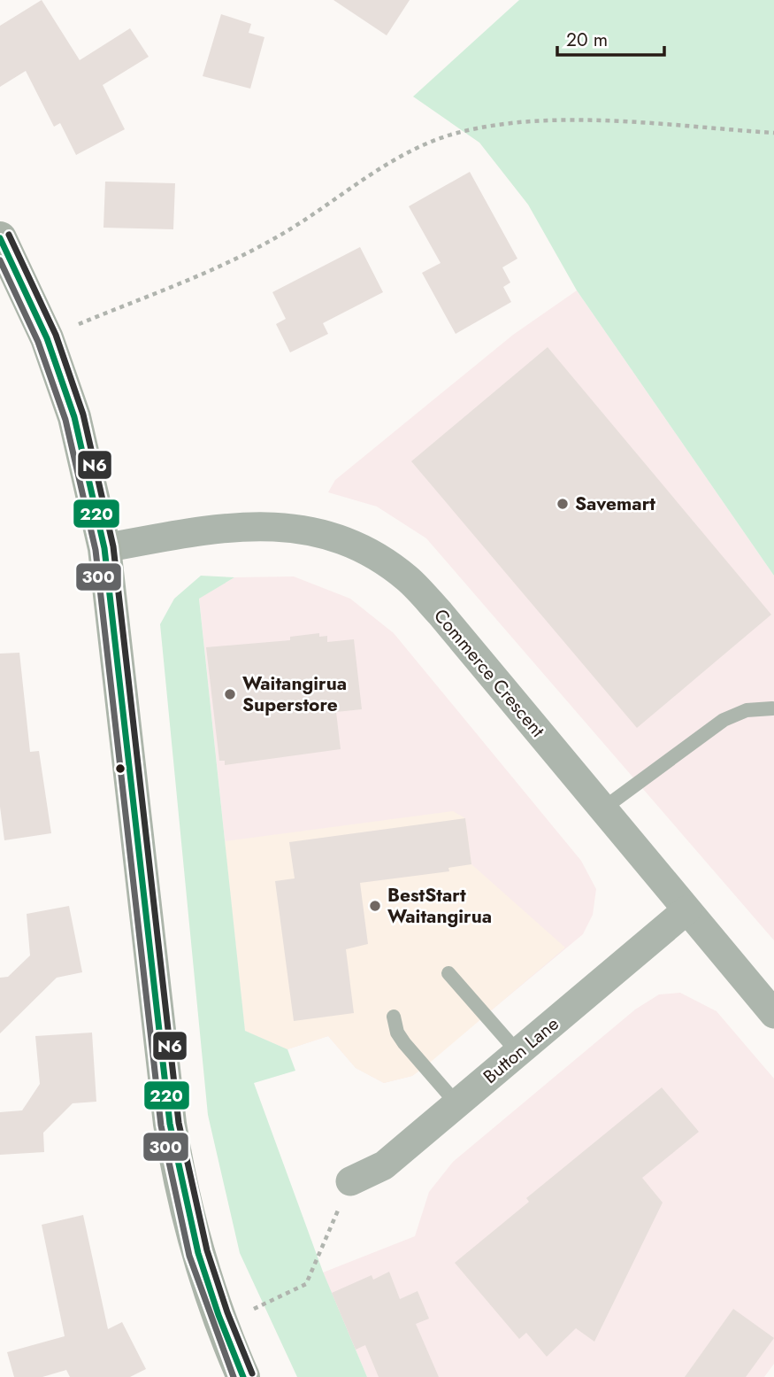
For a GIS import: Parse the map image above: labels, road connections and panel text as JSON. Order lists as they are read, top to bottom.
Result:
{
  "streets": {
    "street": ["Commerce Crescent", "Button Lane"]
  },
  "crossings": [
    ["Commerce Crescent", "Button Lane"]
  ],
  "places": ["Savemart", "Waitangirua Superstore", "BestStart Waitangirua"],
  "lines": ["transit line N6", "transit line 220", "transit line 300"],
  "scale_bar": "20 m"
}
